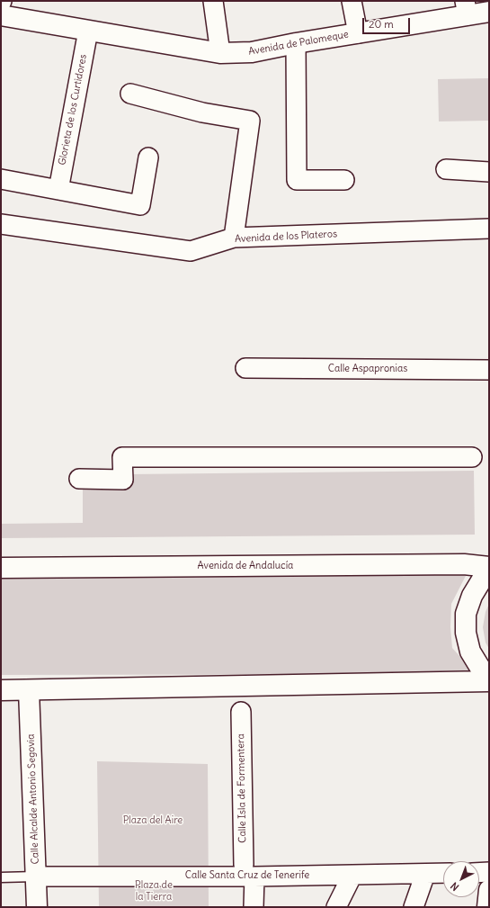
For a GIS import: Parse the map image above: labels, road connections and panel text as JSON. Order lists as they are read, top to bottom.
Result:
{
  "streets": {
    "main road": ["Avenida de Palomeque", "Avenida de Andalucía", "Calle Alcalde Antonio Segovia"],
    "street": [
      "Glorieta de los Curtidores",
      "Avenida de los Plateros",
      "Calle Aspapronias",
      "Calle Isla de Formentera",
      "Calle Santa Cruz de Tenerife"
    ]
  },
  "crossings": [
    ["Avenida de Palomeque", "Glorieta de los Curtidores"],
    ["Calle Isla de Formentera", "Calle Santa Cruz de Tenerife"],
    ["Calle Alcalde Antonio Segovia", "Calle Santa Cruz de Tenerife"]
  ],
  "parks": ["Plaza del Aire", "Plaza de la Tierra"],
  "scale_bar": "20 m",
  "north": "bottom left"
}
